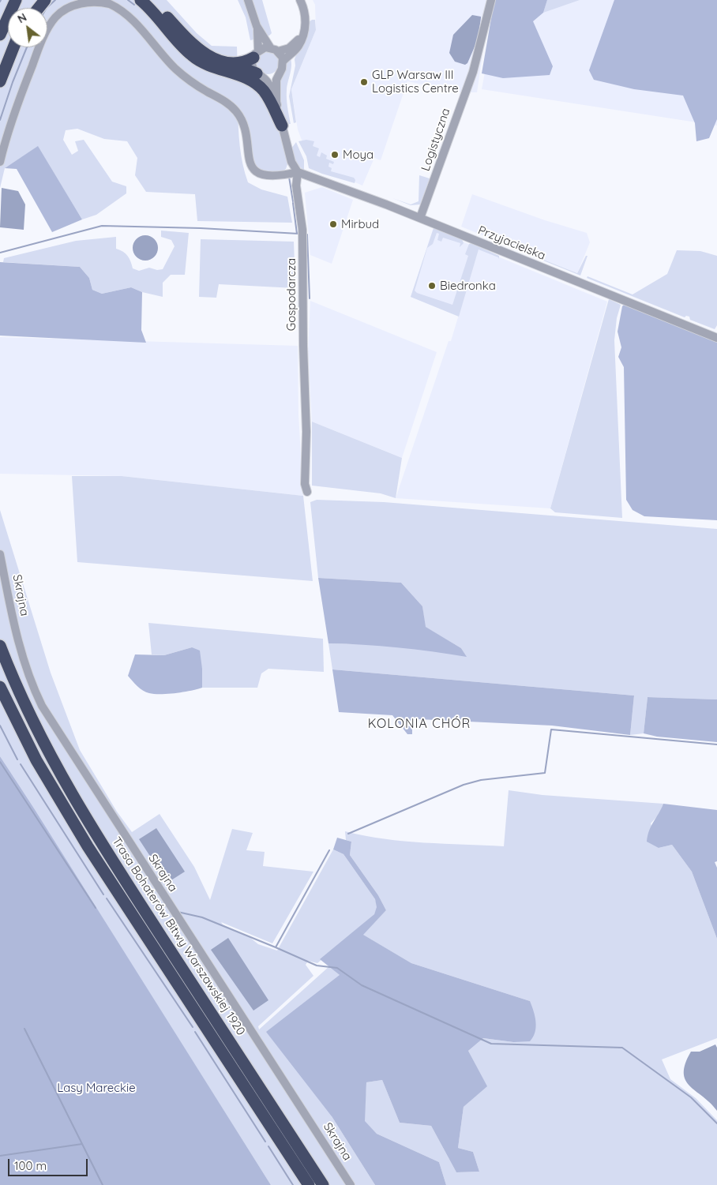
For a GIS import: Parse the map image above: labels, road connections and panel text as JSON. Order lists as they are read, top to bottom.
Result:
{
  "streets": {
    "highway": ["Trasa Bohaterów Bitwy Warszawskiej 1920"],
    "street": [
      "Logistyczna",
      "Przyjacielska",
      "Gospodarcza",
      "Skrajna"
    ]
  },
  "crossings": [
    ["Logistyczna", "Przyjacielska"],
    ["Przyjacielska", "Gospodarcza"]
  ],
  "districts": ["KOLONIA CHÓR"],
  "parks": ["Lasy Mareckie"],
  "places": [
    "GLP Warsaw III Logistics Centre",
    "Moya",
    "Mirbud",
    "Biedronka"
  ],
  "scale_bar": "100 m",
  "north": "top left"
}
